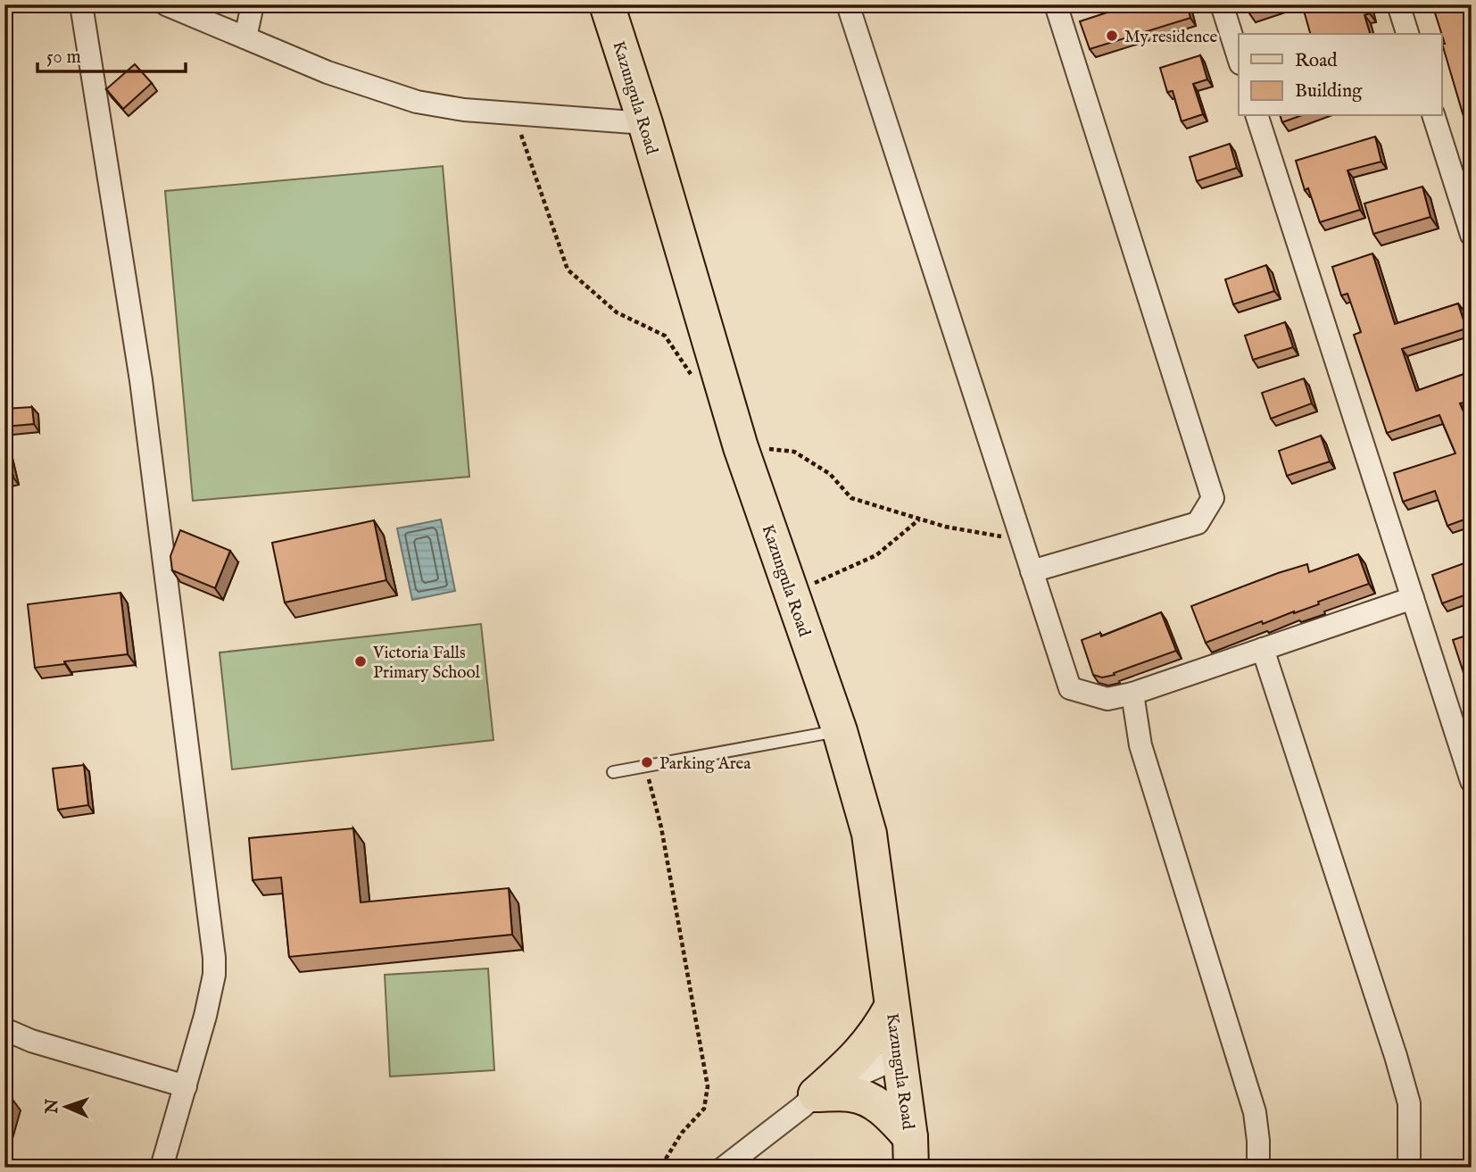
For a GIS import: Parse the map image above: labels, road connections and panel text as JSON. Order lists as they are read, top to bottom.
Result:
{
  "streets": {
    "main road": ["Kazungula Road"]
  },
  "places": ["My residence", "Victoria Falls Primary School", "Parking Area"],
  "legend": ["Road", "Building"],
  "scale_bar": "50 m",
  "north": "left"
}
